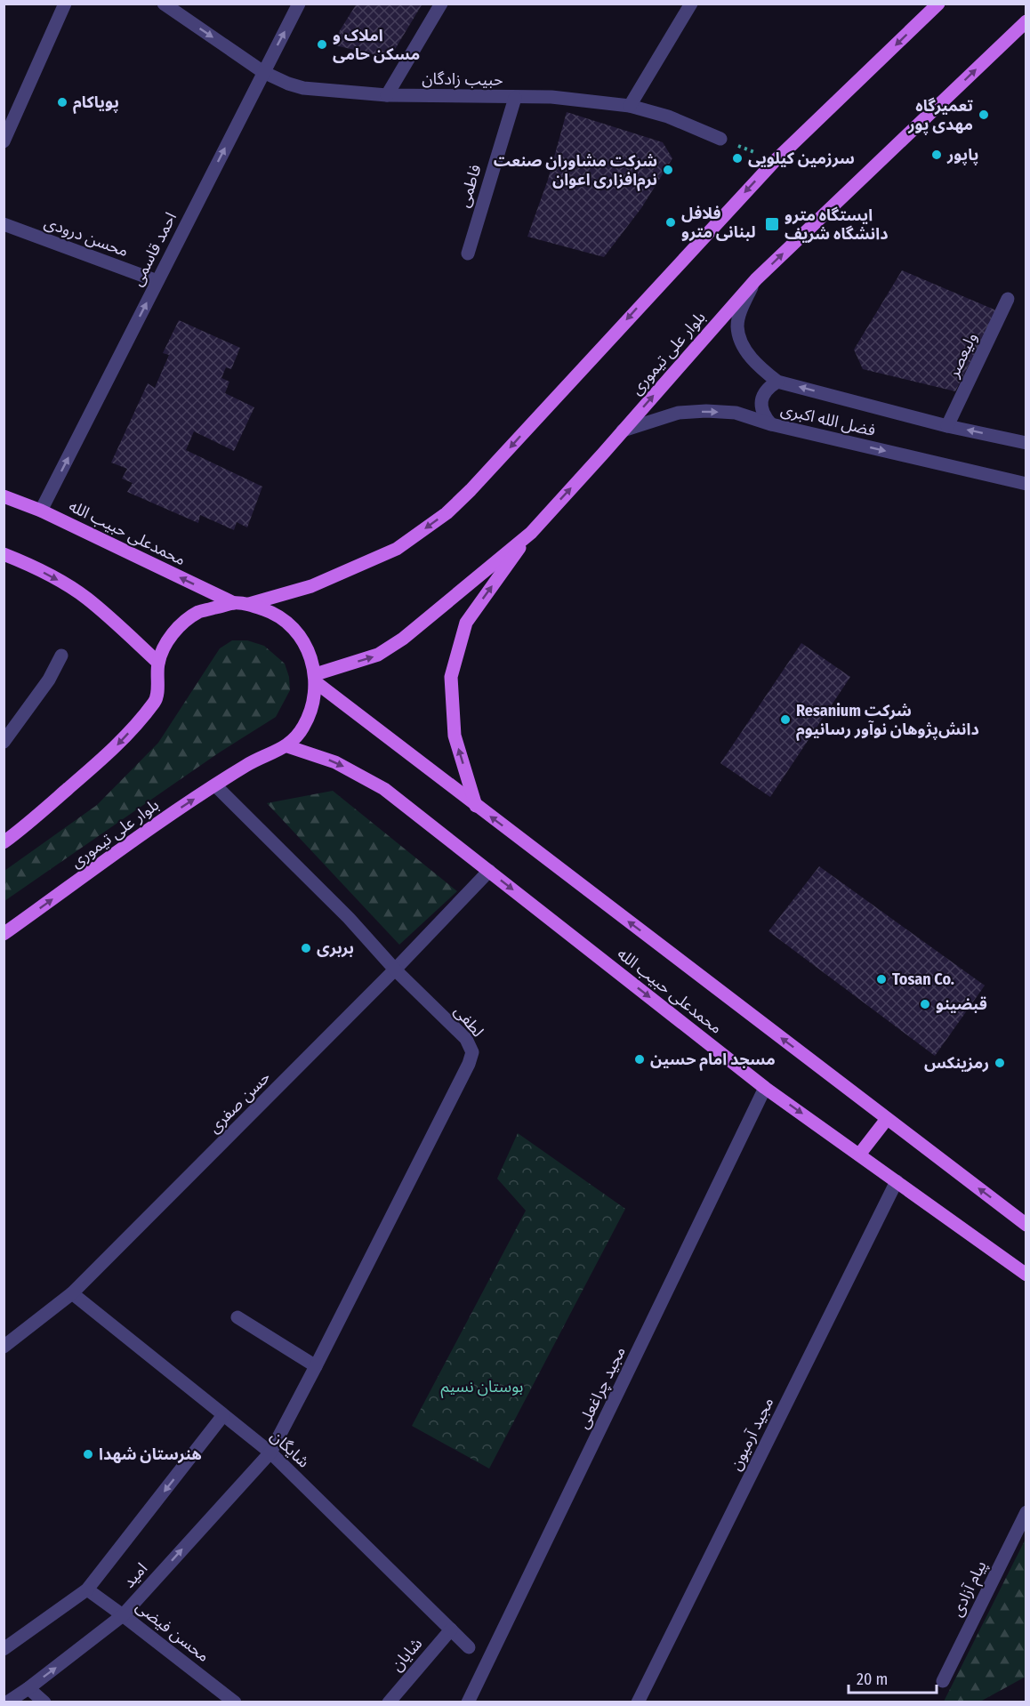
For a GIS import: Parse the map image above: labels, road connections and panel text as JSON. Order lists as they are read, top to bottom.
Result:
{
  "streets": {
    "main road": ["بلوار علی تیموری", "محمدعلی حبیب الله"],
    "street": [
      "حبیب زادگان",
      "فاطمی",
      "محسن درودی",
      "احمد قاسمی",
      "ولیعصر",
      "فضل الله اکبری",
      "لطفی",
      "حسن صفری",
      "مجید چراغعلی",
      "مجید آرمیون",
      "شایگان",
      "امید",
      "پیام آزادی",
      "محسن فیضی",
      "شایان"
    ]
  },
  "crossings": [
    ["حبیب زادگان", "فاطمی"],
    ["حبیب زادگان", "احمد قاسمی"],
    ["محسن درودی", "احمد قاسمی"],
    ["احمد قاسمی", "محمدعلی حبیب الله"],
    ["بلوار علی تیموری", "فضل الله اکبری"],
    ["بلوار علی تیموری", "محمدعلی حبیب الله"],
    ["بلوار علی تیموری", "لطفی"],
    ["ولیعصر", "فضل الله اکبری"],
    ["محمدعلی حبیب الله", "حسن صفری"],
    ["محمدعلی حبیب الله", "مجید چراغعلی"],
    ["محمدعلی حبیب الله", "مجید آرمیون"],
    ["لطفی", "حسن صفری"],
    ["لطفی", "شایگان"],
    ["لطفی", "امید"],
    ["حسن صفری", "شایگان"],
    ["شایگان", "امید"],
    ["شایگان", "شایان"],
    ["امید", "محسن فیضی"]
  ],
  "one_way": ["احمد قاسمی"],
  "parks": ["بوستان نسیم"],
  "places": {
    "other": [
      "املاک و مسکن حامی",
      "پویاکام",
      "تعمیرگاه مهدی پور",
      "پاپور",
      "سرزمین کیلویی",
      "شرکت مشاوران صنعت نرم‌افزاری اعوان",
      "فلافل لبنانی مترو",
      "Resanium شرکت دانش‌پژوهان نوآور رسانیوم",
      "بربری",
      "Tosan Co.",
      "قبضینو",
      "مسجد امام حسین",
      "رمزینکس",
      "هنرستان شهدا"
    ],
    "transit": ["ایستگاه مترو دانشگاه شریف"]
  },
  "scale_bar": "20 m"
}
